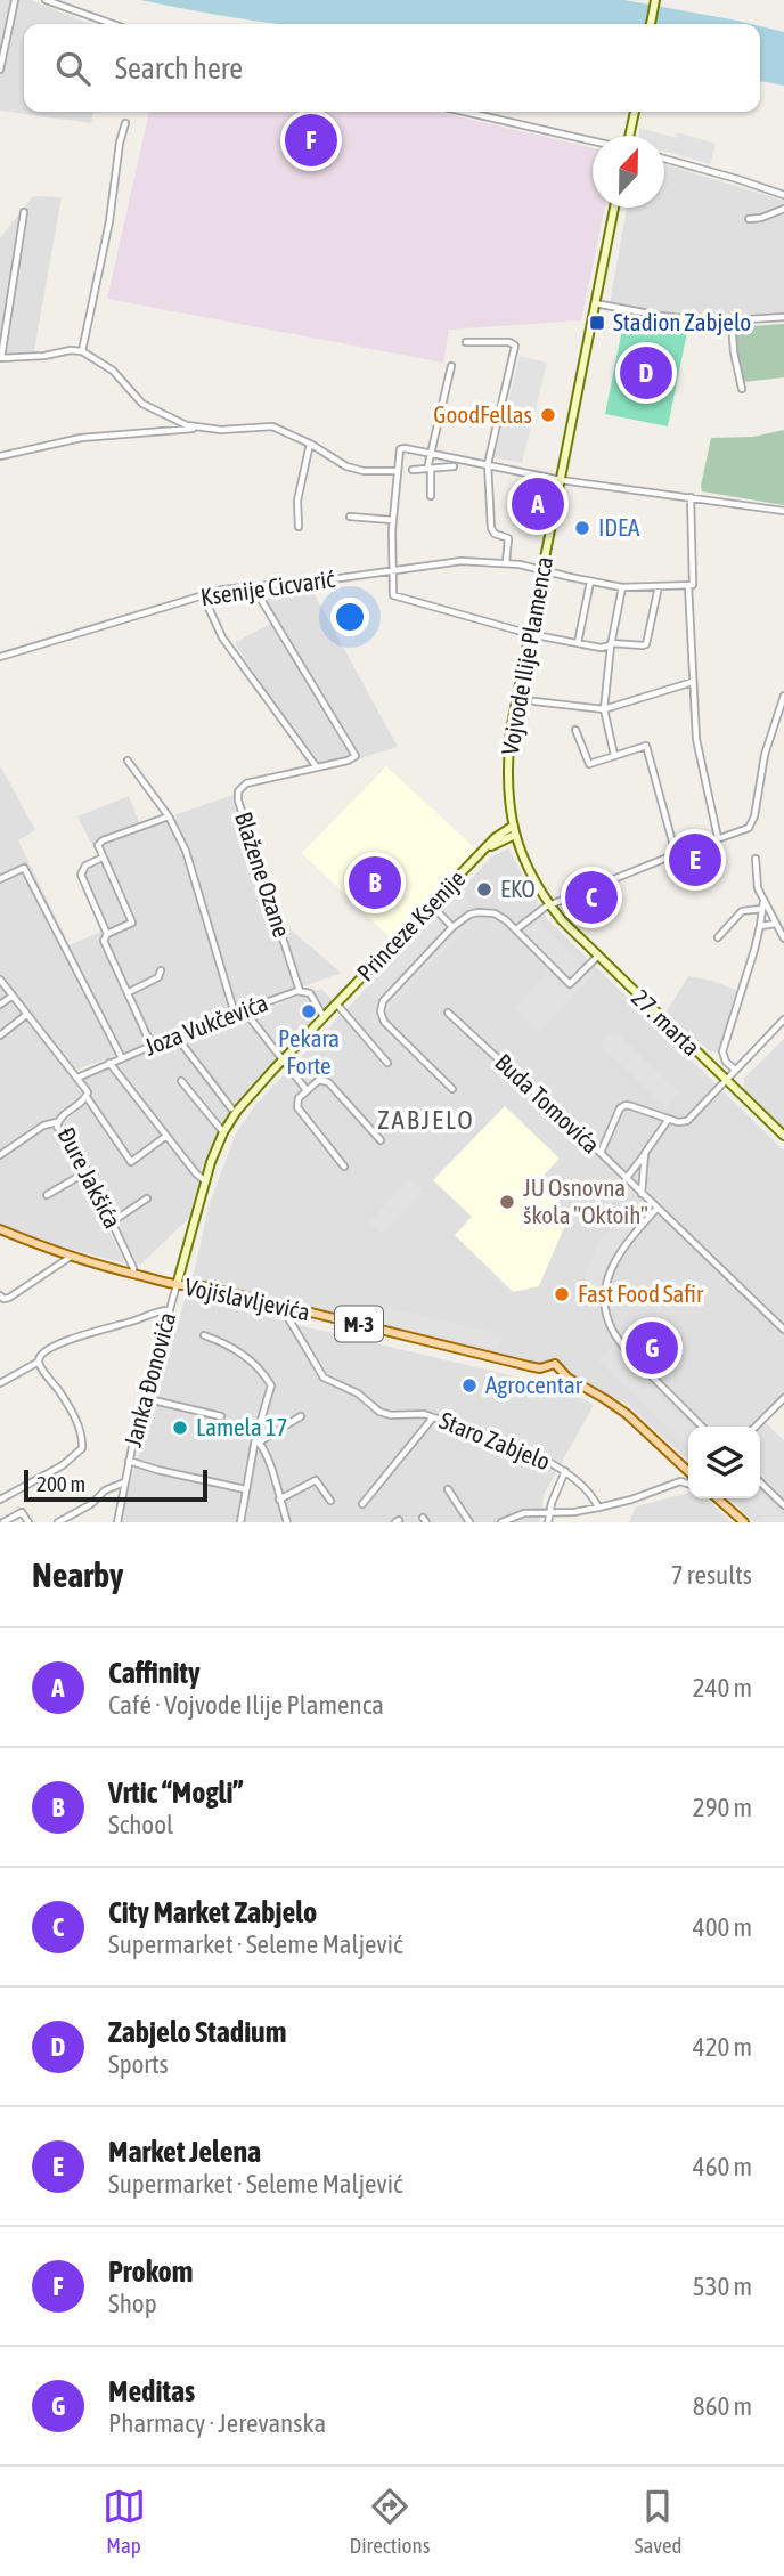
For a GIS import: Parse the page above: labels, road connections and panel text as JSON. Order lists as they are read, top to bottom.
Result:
{
  "streets": {
    "main road": ["Vojislavljevića", "M-3"],
    "street": [
      "Ksenije Cicvarić",
      "Vojvode Ilije Plamenca",
      "Blažene Ozane",
      "Princeze Ksenije",
      "27. marta",
      "Joza Vukčevića",
      "Buda Tomovića",
      "Đure Jakšića",
      "Janka Đonovića",
      "Staro Zabjelo"
    ]
  },
  "crossings": [
    ["Ksenije Cicvarić", "Vojvode Ilije Plamenca"],
    ["Ksenije Cicvarić", "Blažene Ozane"],
    ["Vojvode Ilije Plamenca", "Princeze Ksenije"],
    ["Vojvode Ilije Plamenca", "27. marta"],
    ["Blažene Ozane", "Joza Vukčevića"],
    ["Princeze Ksenije", "27. marta"],
    ["Princeze Ksenije", "Joza Vukčevića"],
    ["Princeze Ksenije", "Vojislavljevića"],
    ["Princeze Ksenije", "Janka Đonovića"],
    ["Joza Vukčevića", "Đure Jakšića"],
    ["Đure Jakšića", "Vojislavljevića"],
    ["Vojislavljevića", "Janka Đonovića"],
    ["Vojislavljevića", "Staro Zabjelo"]
  ],
  "districts": ["ZABJELO"],
  "places": {
    "transit": ["Stadion Zabjelo"],
    "other": [
      "GoodFellas",
      "IDEA",
      "EKO",
      "Pekara Forte",
      "JU Osnovna škola \"Oktoih\"",
      "Fast Food Safir",
      "Agrocentar",
      "Lamela 17"
    ]
  },
  "scale_bar": "200 m",
  "north": "top",
  "page": {
    "search": "Search here",
    "pins": [
      "F",
      "D",
      "A",
      "E",
      "B",
      "C",
      "G"
    ],
    "scale": "200 m",
    "heading": ["Nearby", "7 results"],
    "list": [
      {
        "mark": "A",
        "name": "Caffinity",
        "note": "Café · Vojvode Ilije Plamenca",
        "value": "240 m"
      },
      {
        "mark": "B",
        "name": "Vrtic “Mogli”",
        "note": "School",
        "value": "290 m"
      },
      {
        "mark": "C",
        "name": "City Market Zabjelo",
        "note": "Supermarket · Seleme Maljević",
        "value": "400 m"
      },
      {
        "mark": "D",
        "name": "Zabjelo Stadium",
        "note": "Sports",
        "value": "420 m"
      },
      {
        "mark": "E",
        "name": "Market Jelena",
        "note": "Supermarket · Seleme Maljević",
        "value": "460 m"
      },
      {
        "mark": "F",
        "name": "Prokom",
        "note": "Shop",
        "value": "530 m"
      },
      {
        "mark": "G",
        "name": "Meditas",
        "note": "Pharmacy · Jerevanska",
        "value": "860 m"
      }
    ],
    "nav": ["Map", "Directions", "Saved"]
  }
}
